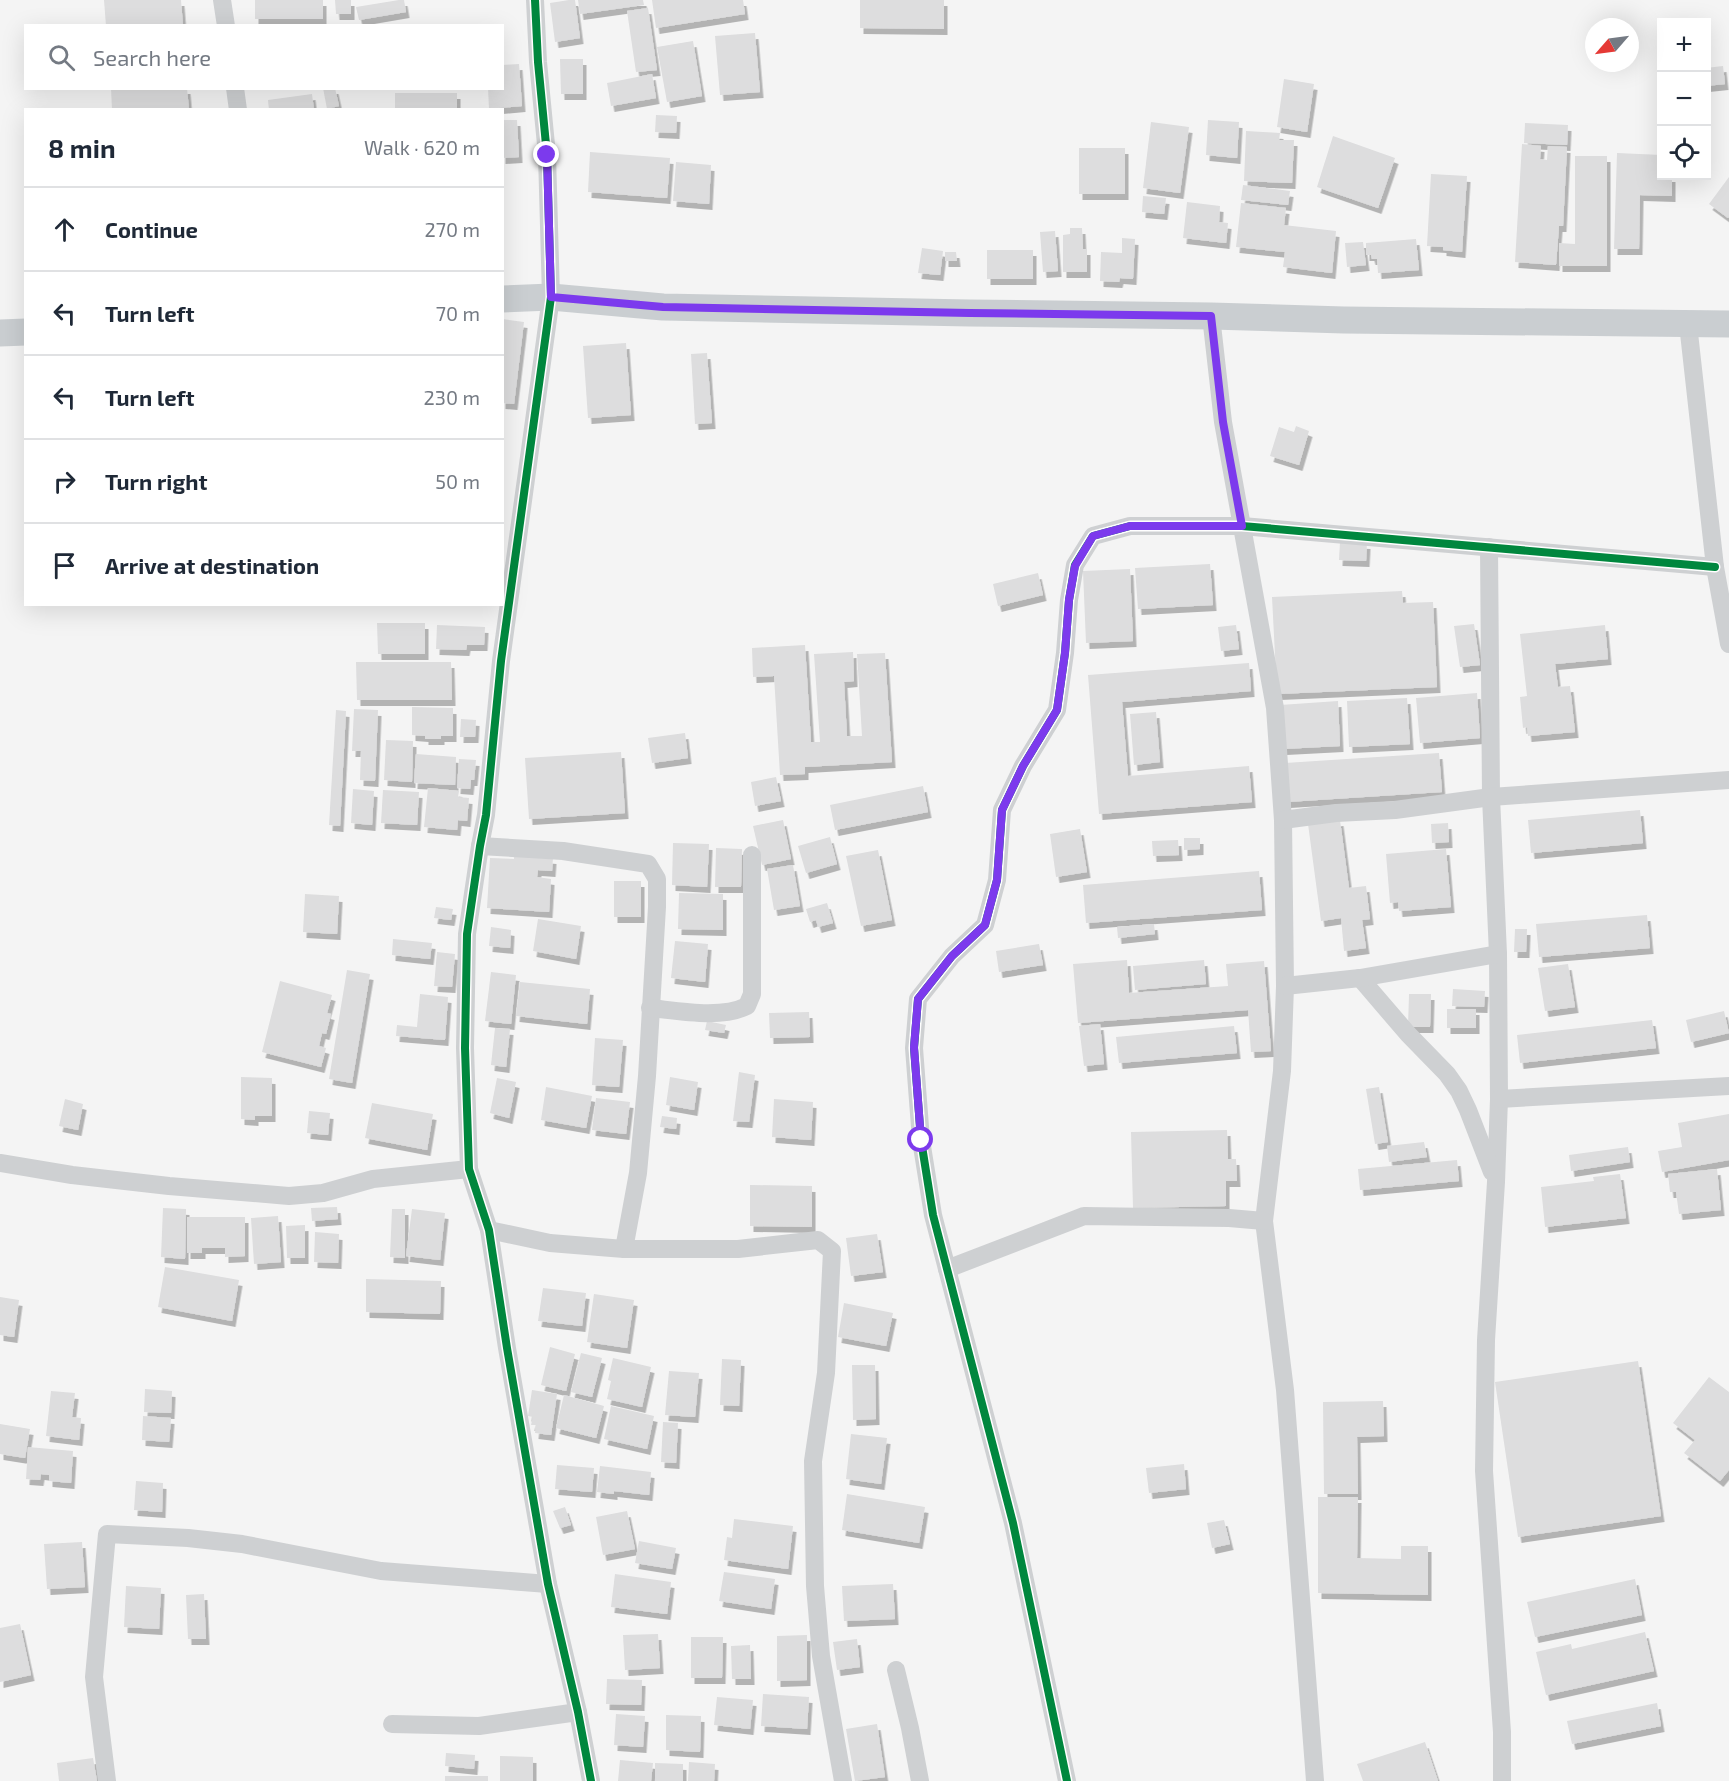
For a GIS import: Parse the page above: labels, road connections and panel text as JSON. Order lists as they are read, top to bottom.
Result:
{
  "north": "bottom left",
  "page": {
    "map_buttons": ["+", "−"],
    "search": "Search here",
    "heading": ["8 min", "Walk · 620 m"],
    "list": [
      ["Continue", "270 m"],
      ["Turn left", "70 m"],
      ["Turn left", "230 m"],
      ["Turn right", "50 m"],
      "Arrive at destination"
    ]
  }
}
